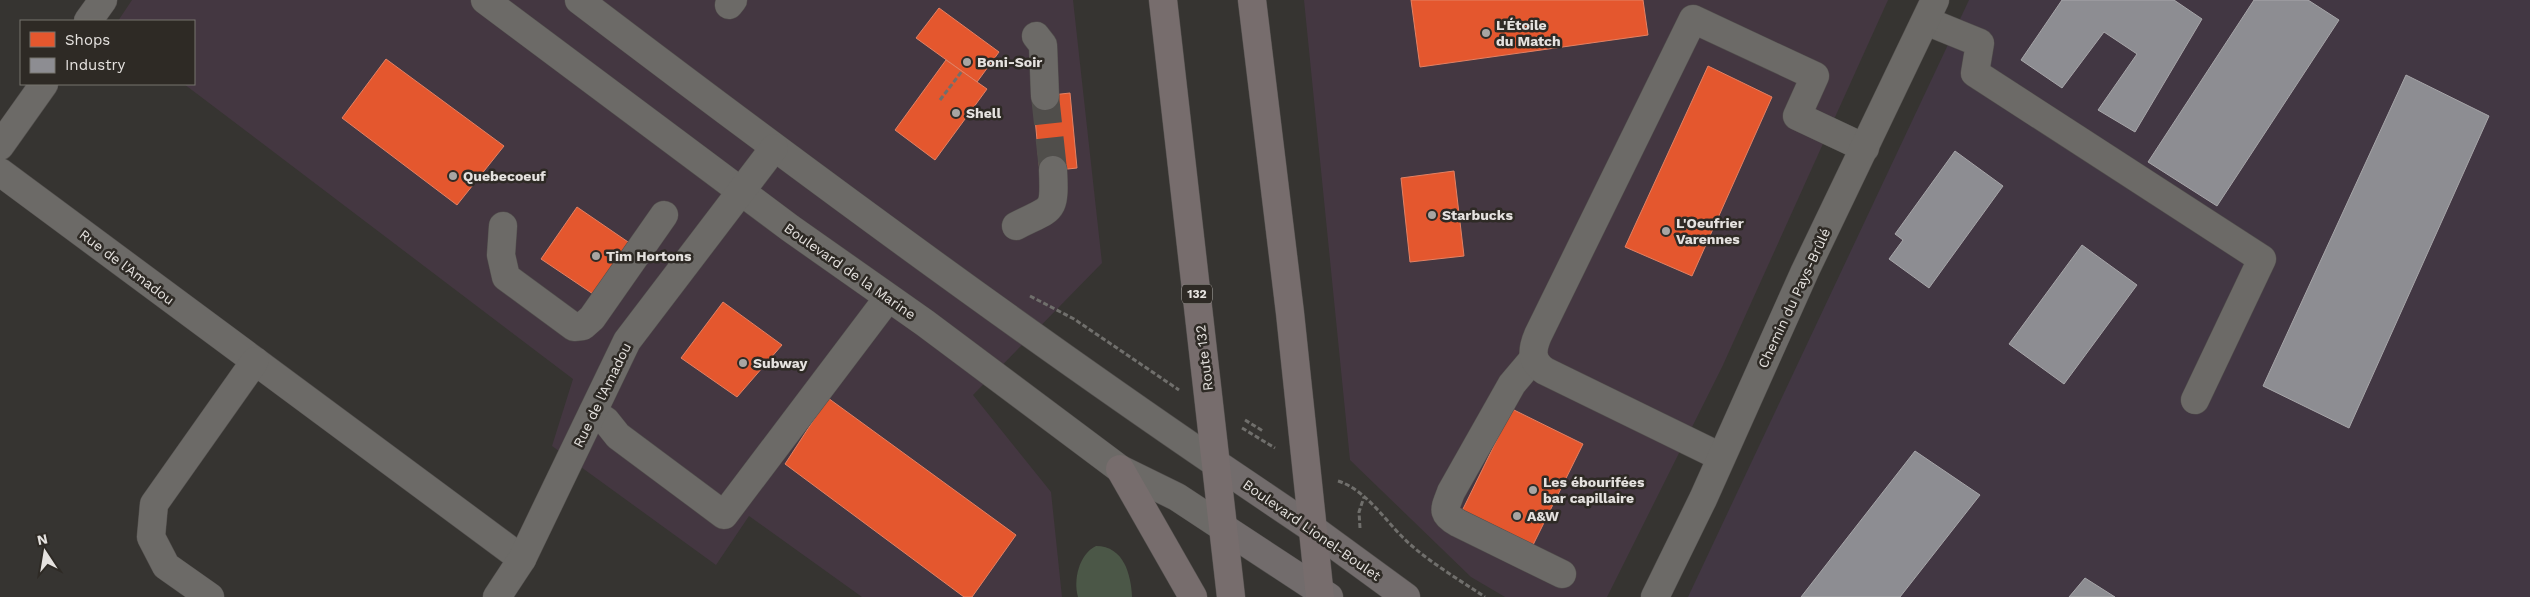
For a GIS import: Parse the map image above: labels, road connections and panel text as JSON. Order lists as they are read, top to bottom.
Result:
{
  "streets": {
    "highway": ["132", "Route 132"],
    "main road": ["Boulevard Lionel-Boulet"],
    "street": ["Rue de l'Amadou", "Boulevard de la Marine", "Chemin du Pays-Brûlé"]
  },
  "crossings": [
    ["Rue de l'Amadou", "Boulevard de la Marine"],
    ["Boulevard de la Marine", "Route 132"],
    ["Route 132", "Boulevard Lionel-Boulet"]
  ],
  "places": [
    "L'Étoile du Match",
    "Boni-Soir",
    "Shell",
    "Quebecoeuf",
    "Starbucks",
    "L'Oeufrier Varennes",
    "Tim Hortons",
    "Subway",
    "Les ébourifées bar capillaire",
    "A&W"
  ],
  "legend": ["Shops", "Industry"],
  "north": "top"
}
